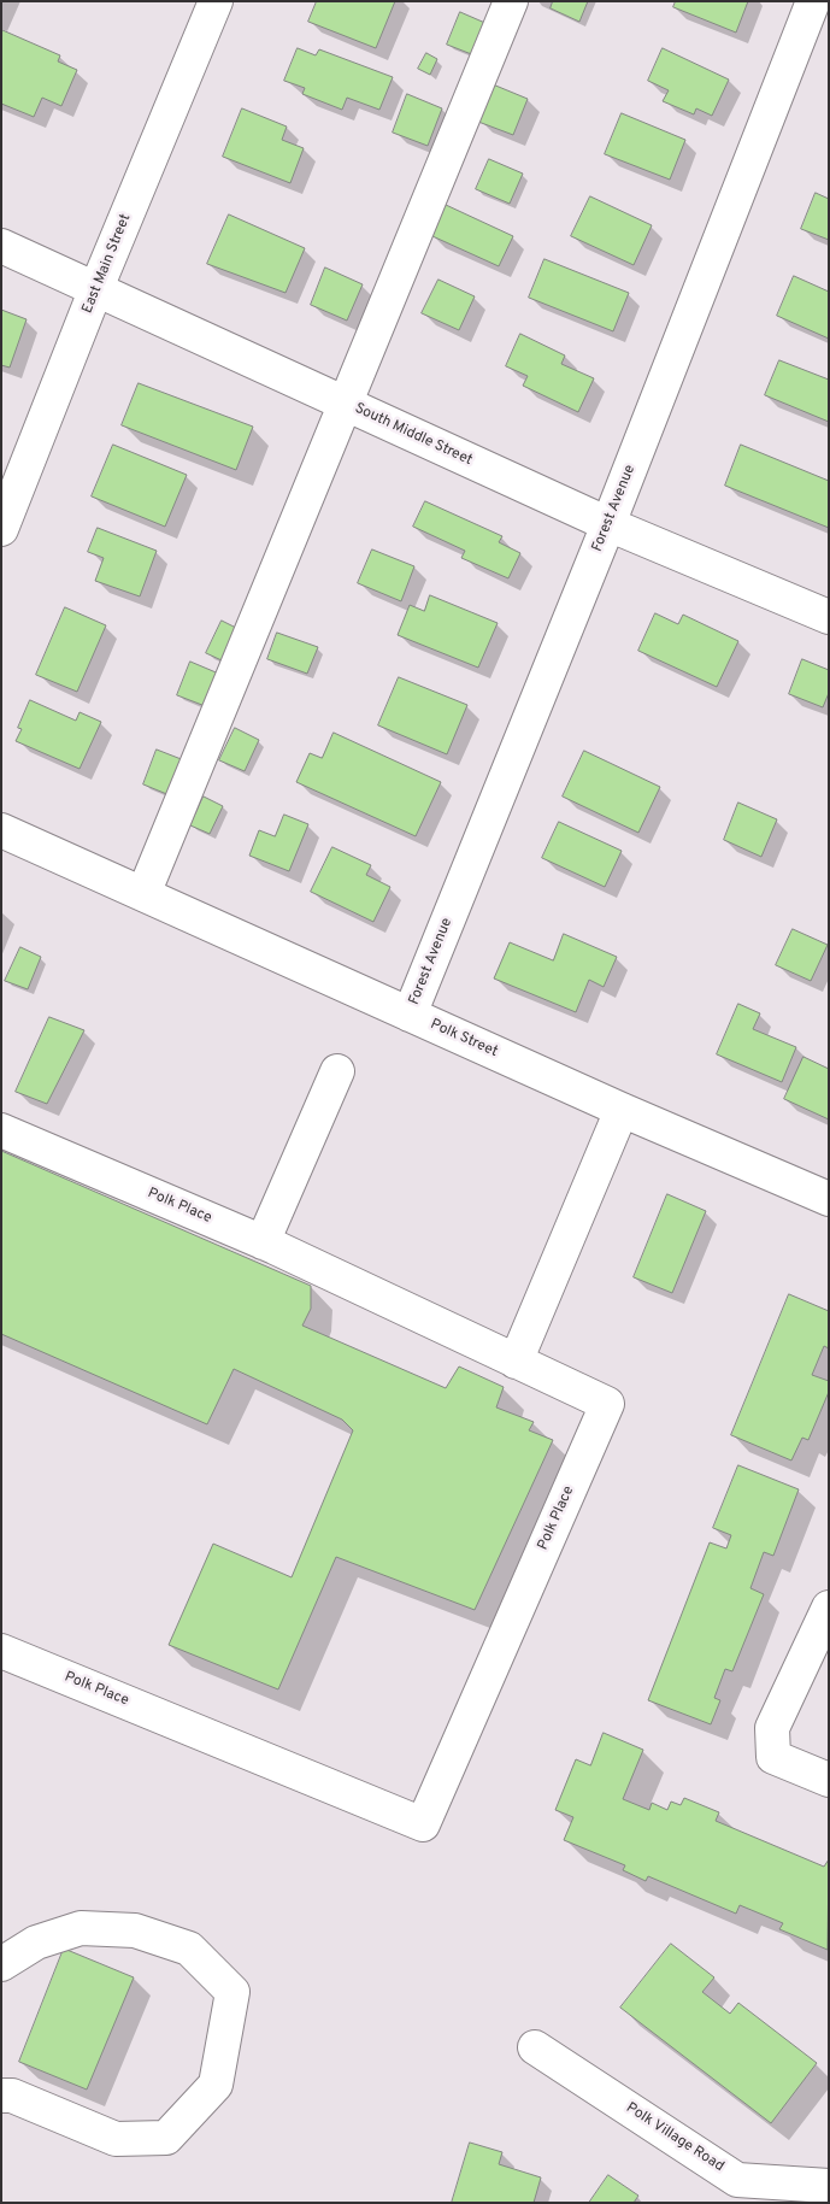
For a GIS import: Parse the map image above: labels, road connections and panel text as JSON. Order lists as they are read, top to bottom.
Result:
{
  "streets": {
    "street": [
      "East Main Street",
      "South Middle Street",
      "Forest Avenue",
      "Polk Street",
      "Polk Place",
      "Polk Village Road"
    ]
  },
  "crossings": [
    ["East Main Street", "South Middle Street"],
    ["South Middle Street", "Forest Avenue"],
    ["Forest Avenue", "Polk Street"]
  ]
}
